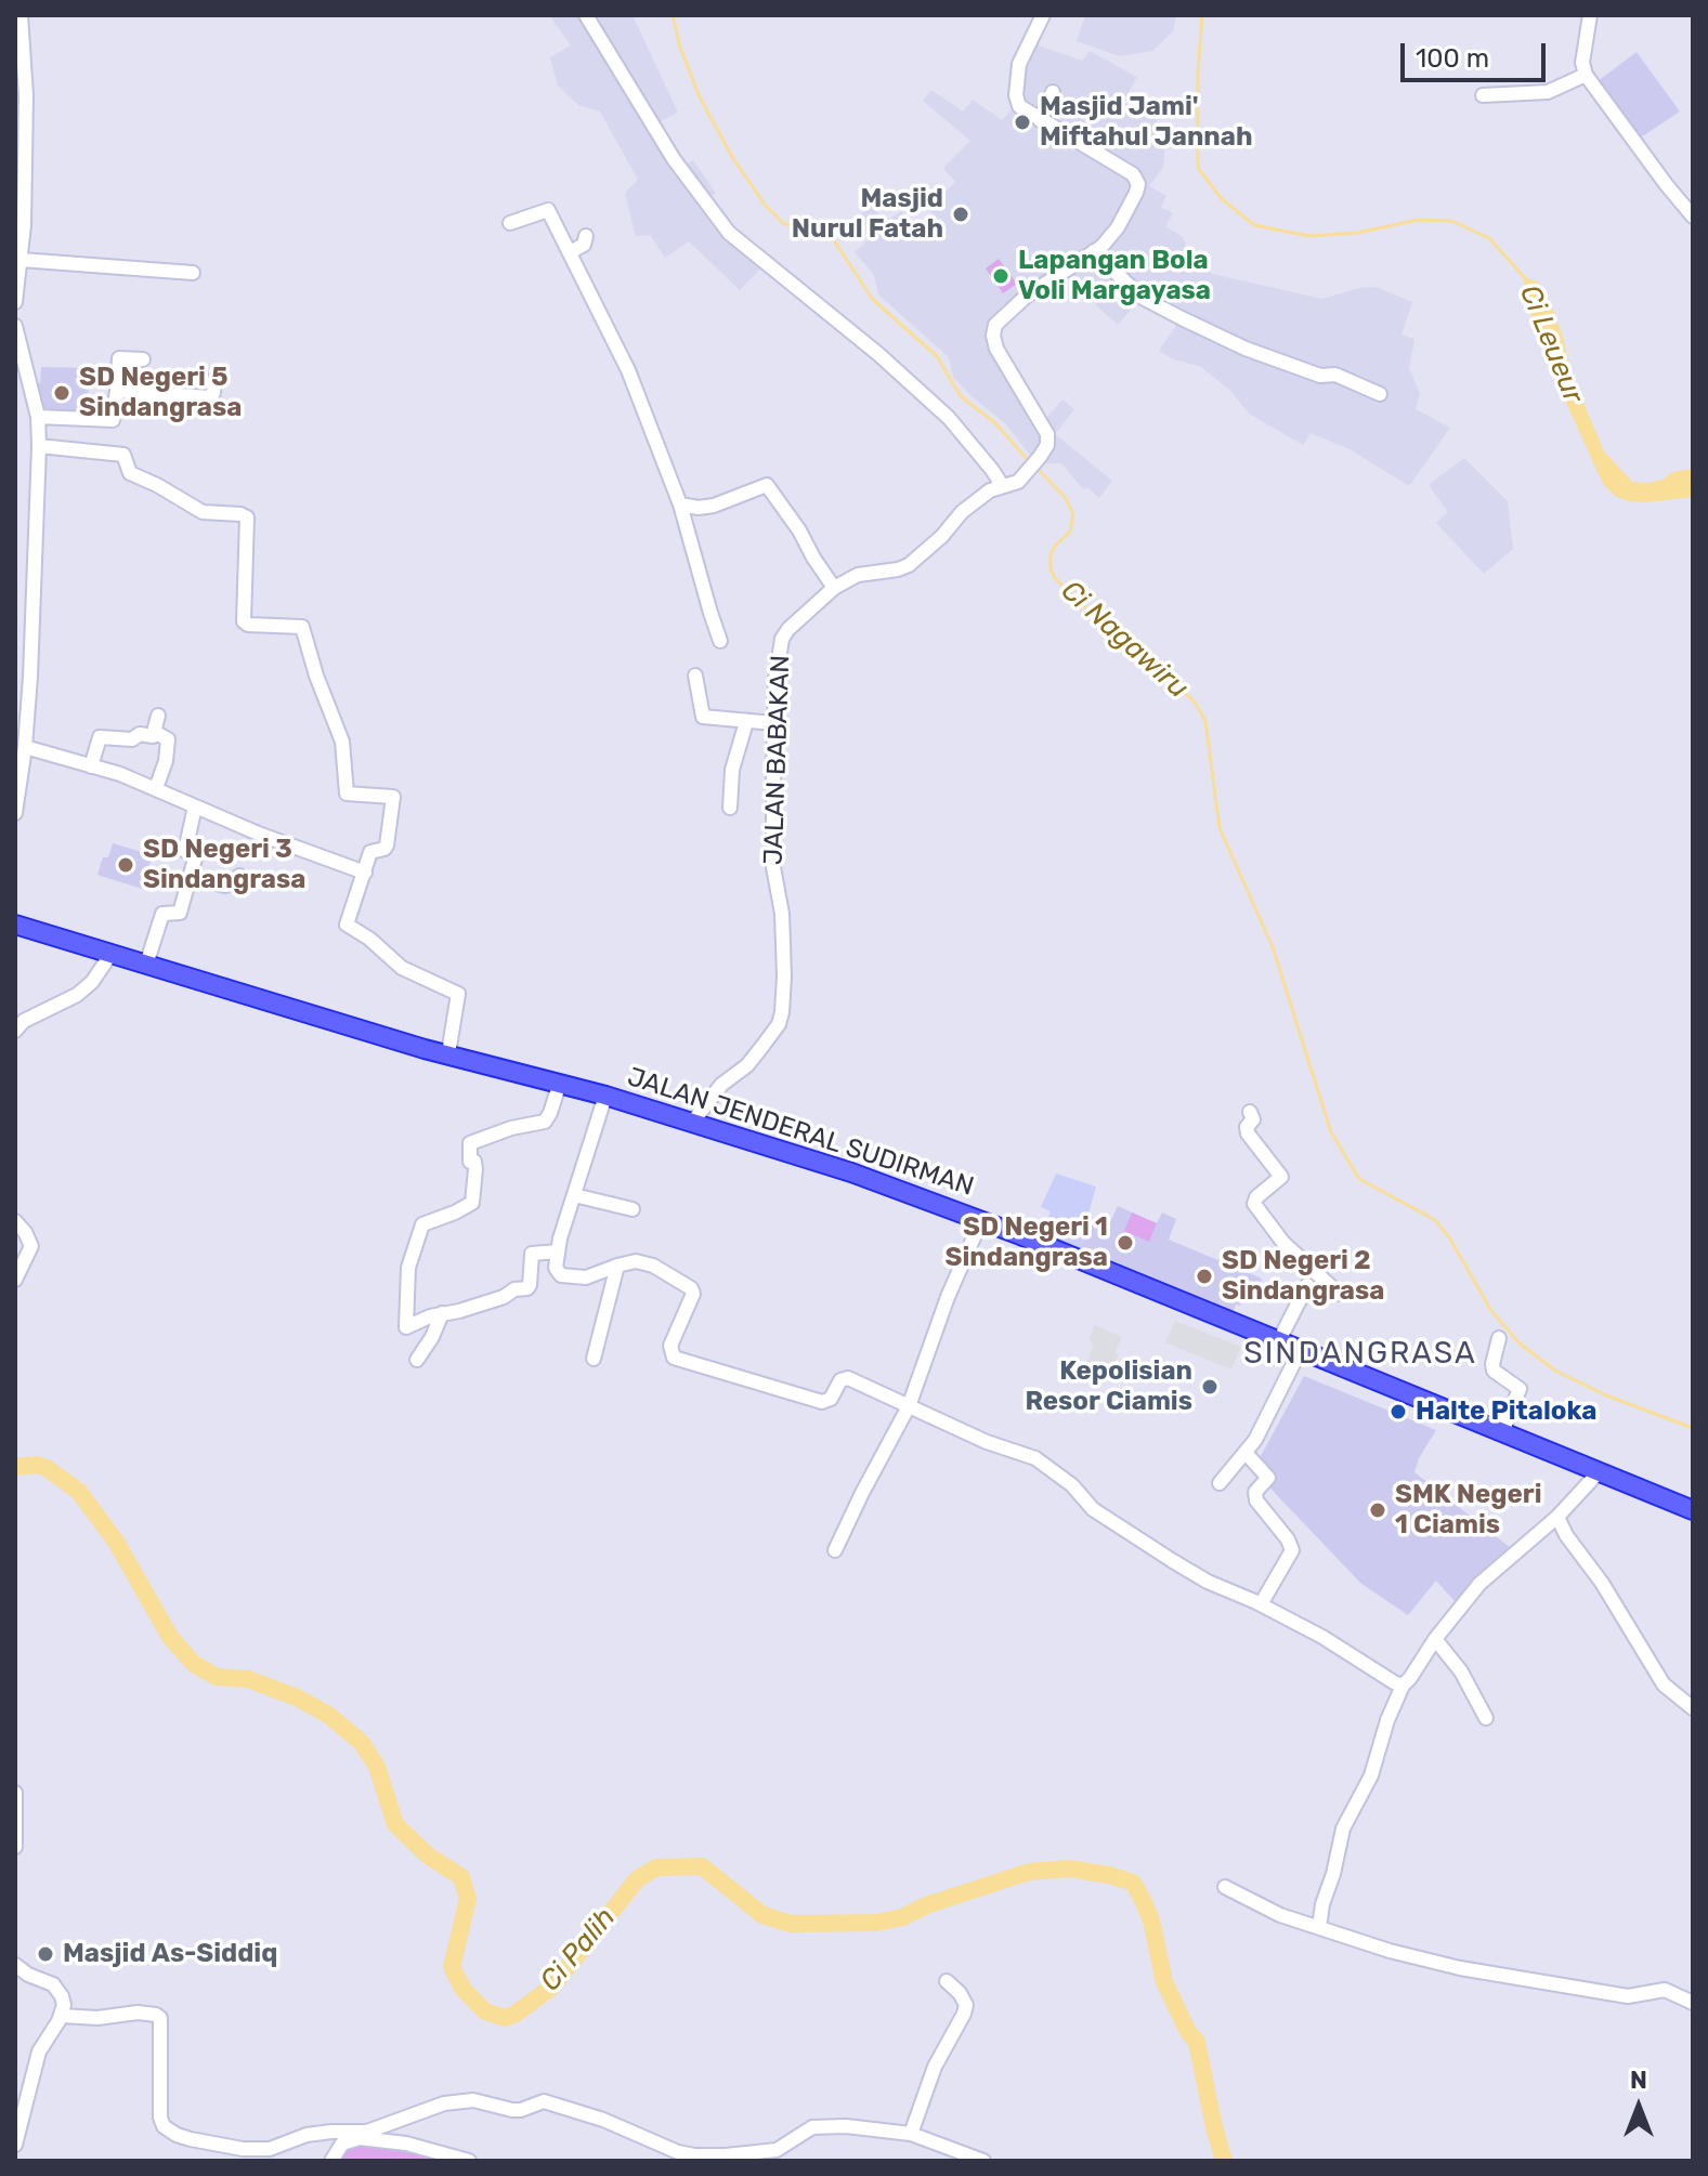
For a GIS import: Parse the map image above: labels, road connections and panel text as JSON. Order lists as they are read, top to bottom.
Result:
{
  "streets": {
    "highway": ["JALAN JENDERAL SUDIRMAN"],
    "street": ["JALAN BABAKAN"]
  },
  "crossings": [
    ["JALAN BABAKAN", "JALAN JENDERAL SUDIRMAN"]
  ],
  "districts": ["SINDANGRASA"],
  "water": ["Ci Leueur", "Ci Nagawiru", "Ci Palih"],
  "places": [
    "Masjid Jami' Miftahul Jannah",
    "Masjid Nurul Fatah",
    "Lapangan Bola Voli Margayasa",
    "SD Negeri 5 Sindangrasa",
    "SD Negeri 3 Sindangrasa",
    "SD Negeri 1 Sindangrasa",
    "SD Negeri 2 Sindangrasa",
    "Kepolisian Resor Ciamis",
    "Halte Pitaloka",
    "SMK Negeri 1 Ciamis",
    "Masjid As-Siddiq"
  ],
  "scale_bar": "100 m",
  "north": "top"
}
